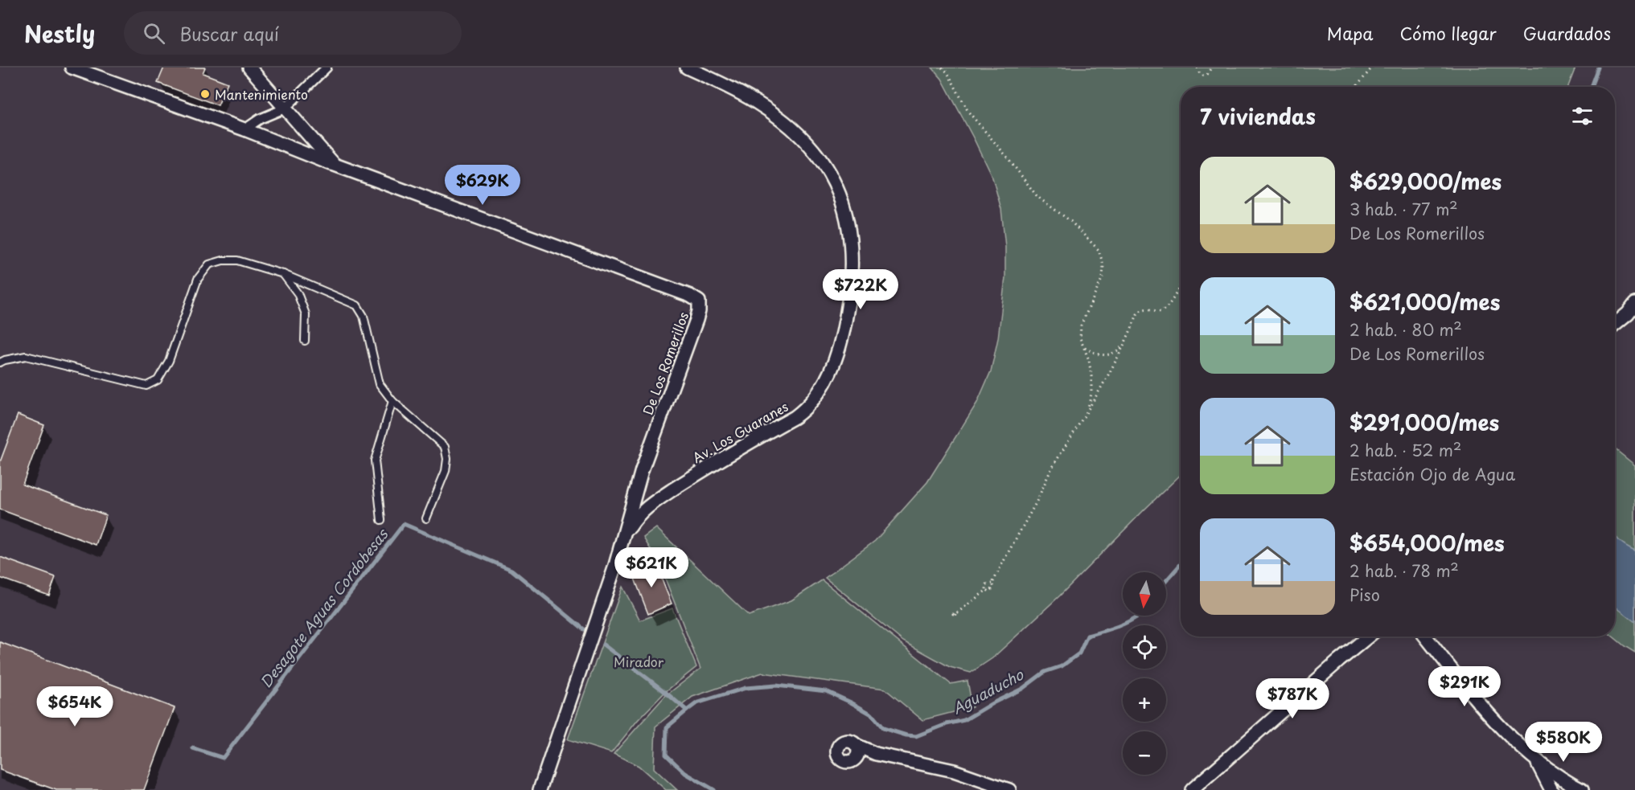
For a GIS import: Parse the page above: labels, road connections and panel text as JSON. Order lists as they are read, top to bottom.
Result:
{
  "streets": {
    "street": ["De Los Romerillos", "Av. Los Guaranes"]
  },
  "crossings": [
    ["De Los Romerillos", "Av. Los Guaranes"]
  ],
  "water": ["Desagote Aguas Cordobesas", "Aguaducho"],
  "parks": ["Mirador"],
  "places": ["Mantenimiento"],
  "north": "bottom",
  "page": {
    "header": "Nestly",
    "search": "Buscar aquí",
    "nav": ["Mapa", "Cómo llegar", "Guardados"],
    "heading": "7 viviendas",
    "list": [
      {
        "name": "$629,000/mes",
        "note": "3 hab. · 77 m² · De Los Romerillos"
      },
      {
        "name": "$621,000/mes",
        "note": "2 hab. · 80 m² · De Los Romerillos"
      },
      {
        "name": "$291,000/mes",
        "note": "2 hab. · 52 m² · Estación Ojo de Agua"
      },
      {
        "name": "$654,000/mes",
        "note": "2 hab. · 78 m² · Piso"
      }
    ],
    "price": [
      "$629K",
      "$722K",
      "$621K",
      "$291K",
      "$787K",
      "$654K",
      "$580K"
    ],
    "map_buttons": ["+", "−"]
  }
}
